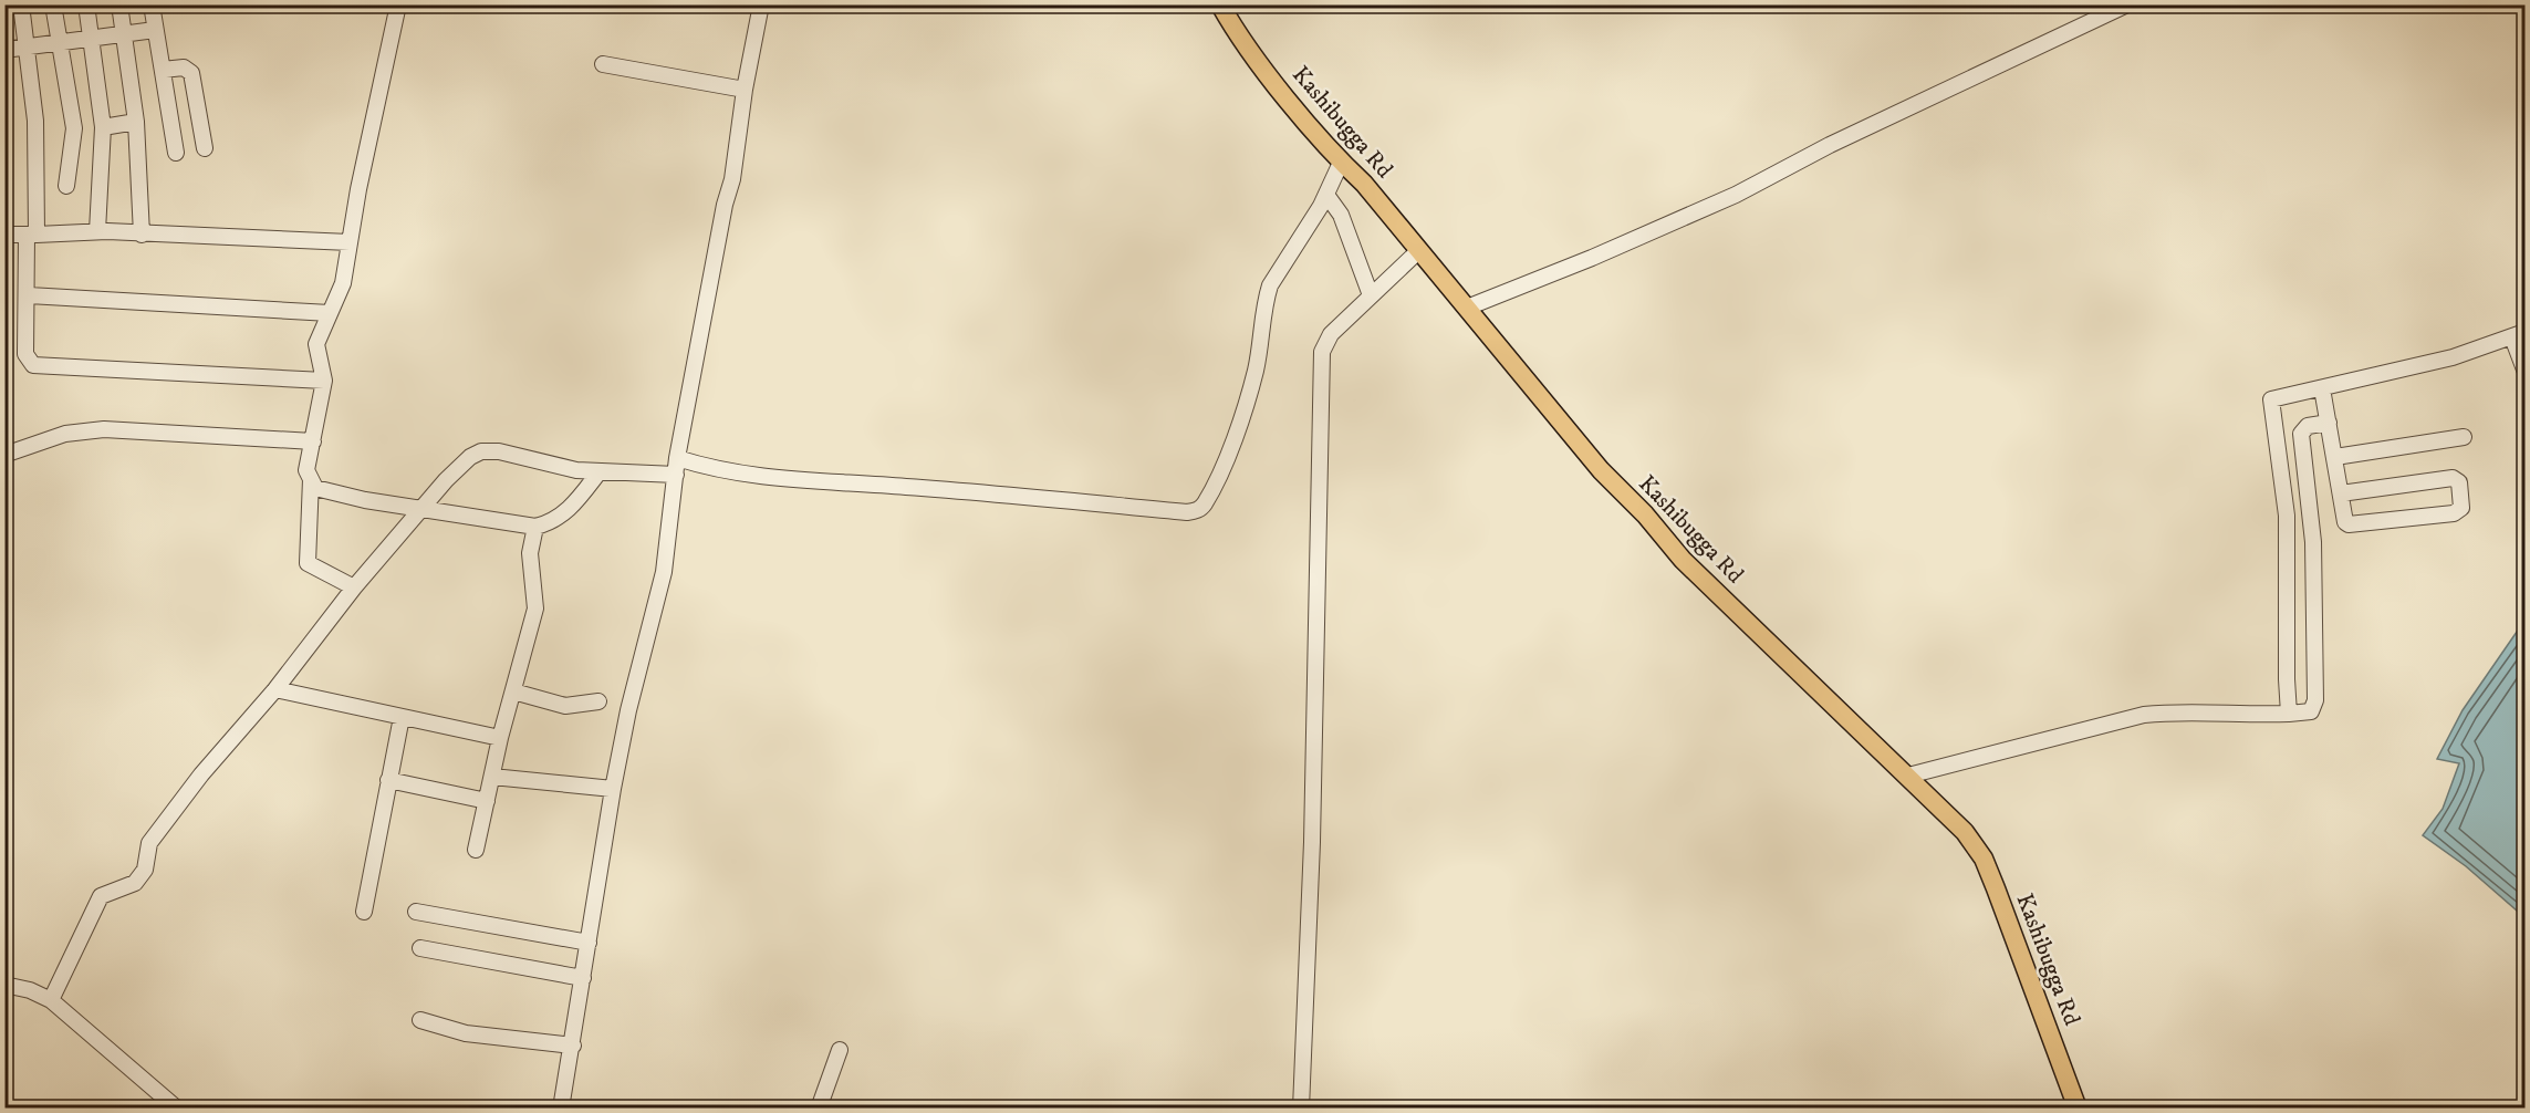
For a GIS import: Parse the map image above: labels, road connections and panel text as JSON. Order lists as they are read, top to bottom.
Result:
{
  "streets": {
    "main road": ["Kashibugga Rd"]
  }
}
